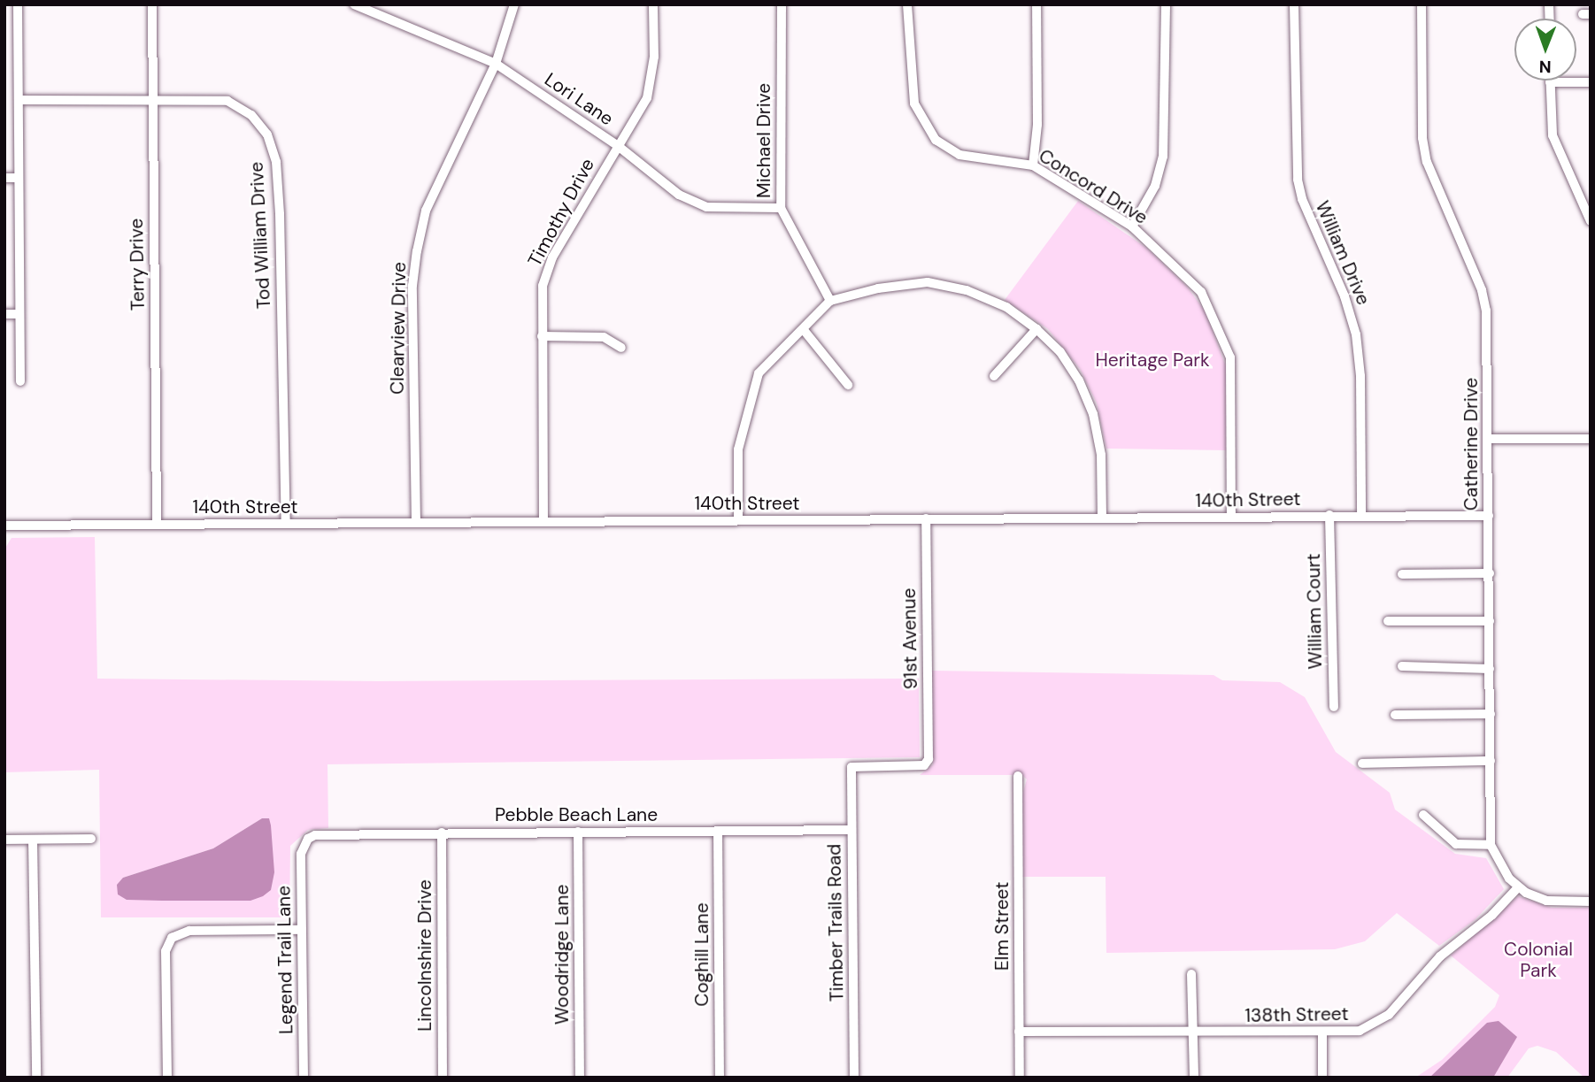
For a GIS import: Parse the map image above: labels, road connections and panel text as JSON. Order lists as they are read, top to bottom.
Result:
{
  "streets": {
    "street": [
      "Lori Lane",
      "Michael Drive",
      "Concord Drive",
      "Timothy Drive",
      "Tod William Drive",
      "William Drive",
      "Terry Drive",
      "Clearview Drive",
      "Catherine Drive",
      "140th Street",
      "William Court",
      "91st Avenue",
      "Pebble Beach Lane",
      "Timber Trails Road",
      "Elm Street",
      "Woodridge Lane",
      "Coghill Lane",
      "Lincolnshire Drive",
      "Legend Trail Lane",
      "138th Street"
    ]
  },
  "crossings": [
    ["Lori Lane", "Michael Drive"],
    ["Lori Lane", "Timothy Drive"],
    ["Lori Lane", "Clearview Drive"],
    ["Concord Drive", "140th Street"],
    ["Timothy Drive", "140th Street"],
    ["Tod William Drive", "Terry Drive"],
    ["Tod William Drive", "140th Street"],
    ["William Drive", "140th Street"],
    ["Terry Drive", "140th Street"],
    ["Clearview Drive", "140th Street"],
    ["Catherine Drive", "140th Street"],
    ["140th Street", "William Court"],
    ["140th Street", "91st Avenue"],
    ["91st Avenue", "Timber Trails Road"],
    ["Pebble Beach Lane", "Timber Trails Road"],
    ["Pebble Beach Lane", "Woodridge Lane"],
    ["Pebble Beach Lane", "Coghill Lane"],
    ["Pebble Beach Lane", "Lincolnshire Drive"],
    ["Pebble Beach Lane", "Legend Trail Lane"],
    ["Elm Street", "138th Street"]
  ],
  "parks": ["Heritage Park", "Colonial Park"],
  "north": "bottom"
}
